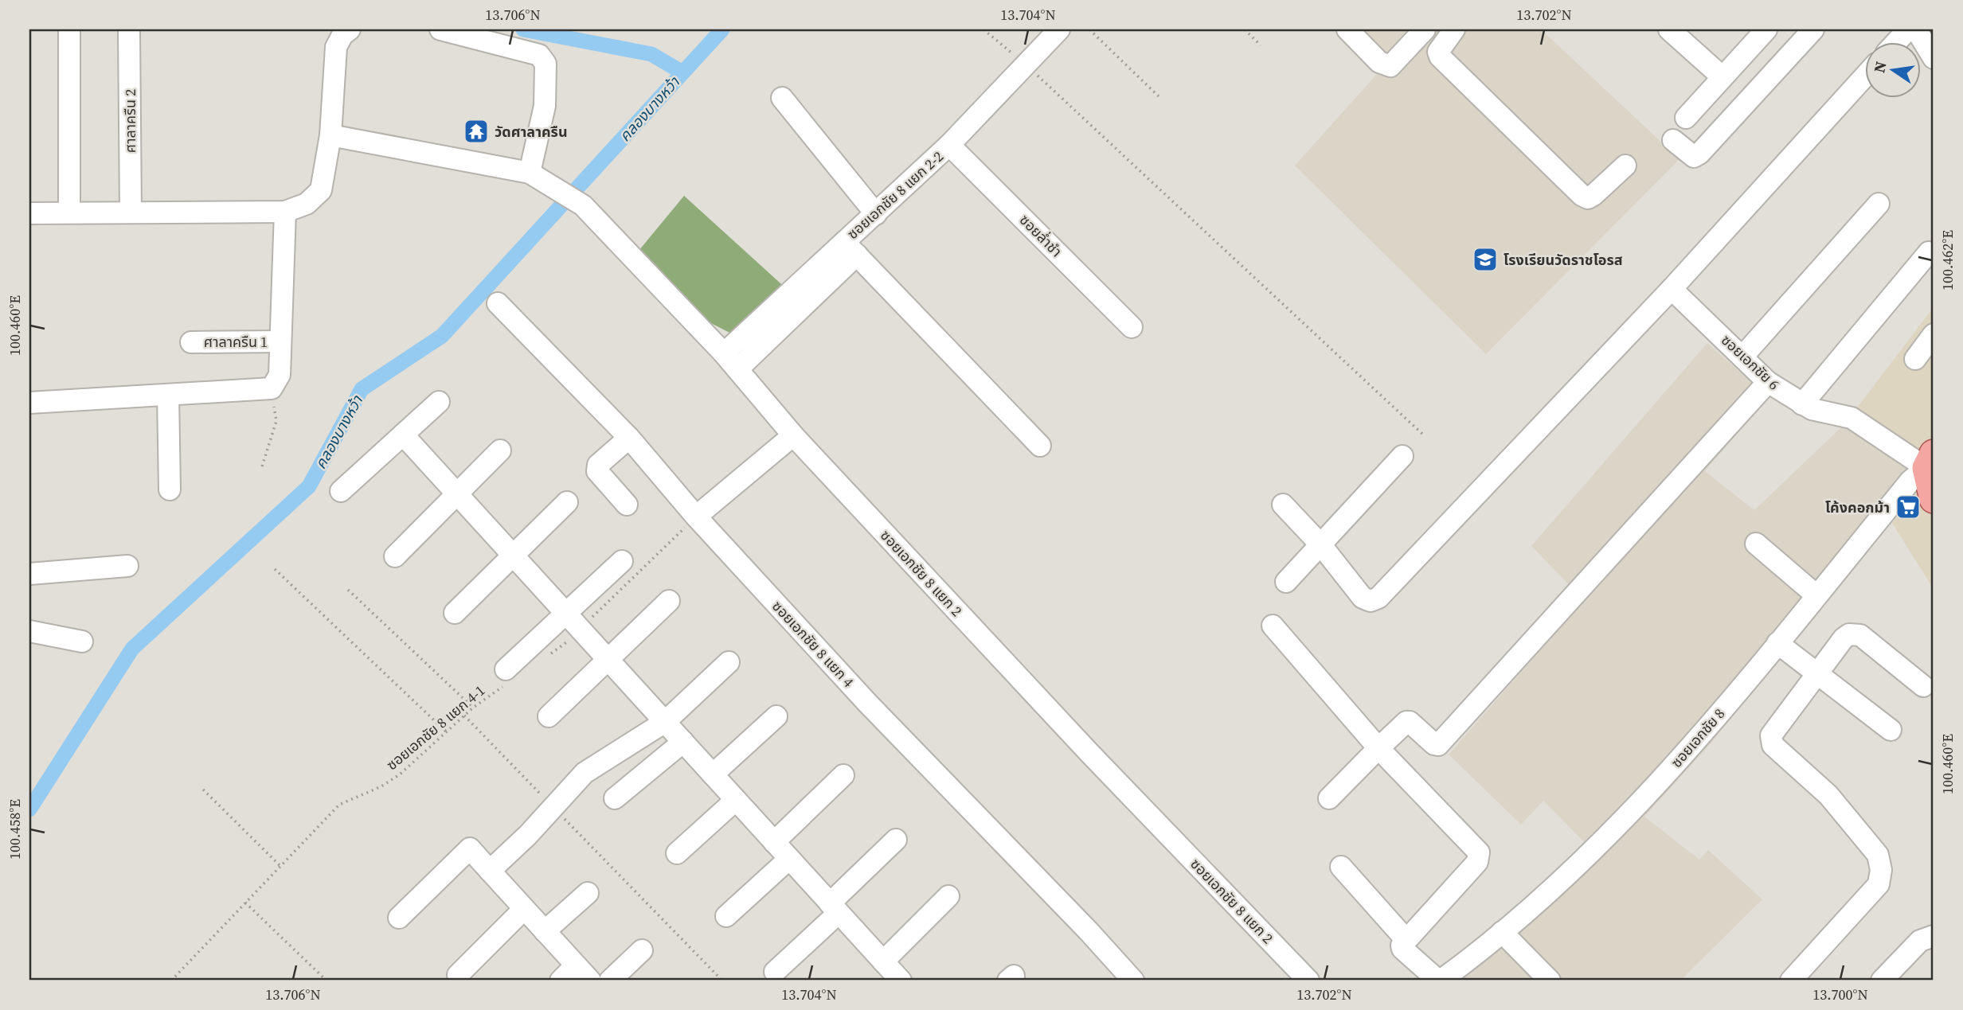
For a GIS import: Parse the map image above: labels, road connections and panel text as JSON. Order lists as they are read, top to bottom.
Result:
{
  "streets": {
    "street": [
      "ศาลาครืน 2",
      "ซอยเอกชัย 8 แยก 2-2",
      "ซอยล่ำชำ",
      "ศาลาครืน 1",
      "ซอยเอกชัย 6",
      "ซอยเอกชัย 8 แยก 2",
      "ซอยเอกชัย 8 แยก 4",
      "ซอยเอกชัย 8"
    ],
    "path": ["ซอยเอกชัย 8 แยก 4-1"]
  },
  "crossings": [
    ["ซอยเอกชัย 8 แยก 2-2", "ซอยล่ำชำ"],
    ["ซอยเอกชัย 8 แยก 2-2", "ซอยเอกชัย 8 แยก 2"],
    ["ซอยเอกชัย 6", "ซอยเอกชัย 8"]
  ],
  "water": ["คลองบางหว้า"],
  "places": {
    "temple": ["วัดศาลาครืน"],
    "school or university": ["โรงเรียนวัดราชโอรส"],
    "supermarket": ["โค้งคอกม้า"]
  },
  "north": "left",
  "coordinates": [
    "13.706°N",
    "13.704°N",
    "13.702°N",
    "100.462°E",
    "100.460°E",
    "100.458°E",
    "13.700°N"
  ]
}
